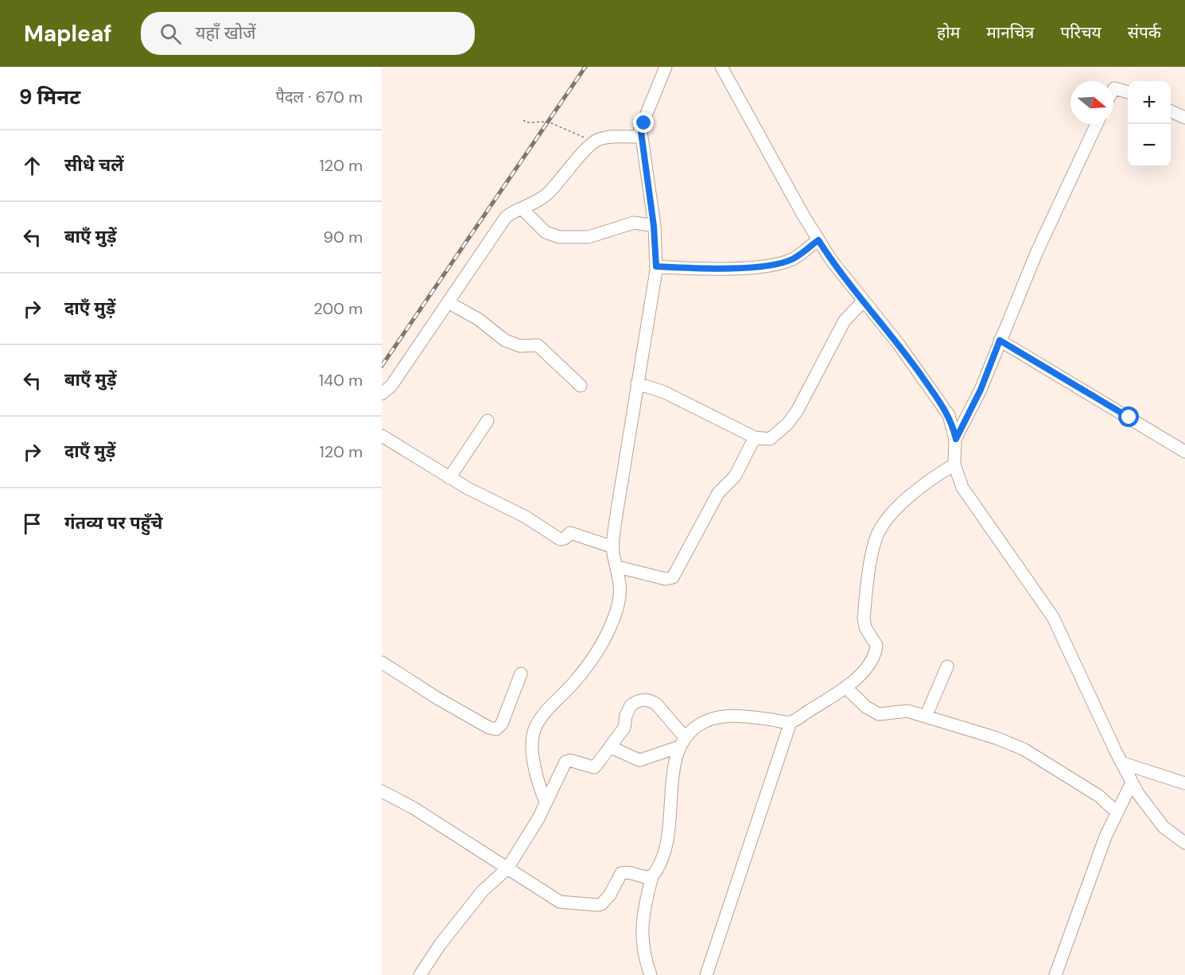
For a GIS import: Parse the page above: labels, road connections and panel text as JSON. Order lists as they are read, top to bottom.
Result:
{
  "north": "right",
  "page": {
    "header": "Mapleaf",
    "search": "यहाँ खोजें",
    "nav": [
      "होम",
      "मानचित्र",
      "परिचय",
      "संपर्क"
    ],
    "heading": ["9 मिनट", "पैदल · 670 m"],
    "map_buttons": ["+", "−"],
    "list": [
      ["सीधे चलें", "120 m"],
      ["बाएँ मुड़ें", "90 m"],
      ["दाएँ मुड़ें", "200 m"],
      ["बाएँ मुड़ें", "140 m"],
      ["दाएँ मुड़ें", "120 m"],
      "गंतव्य पर पहुँचे"
    ]
  }
}
